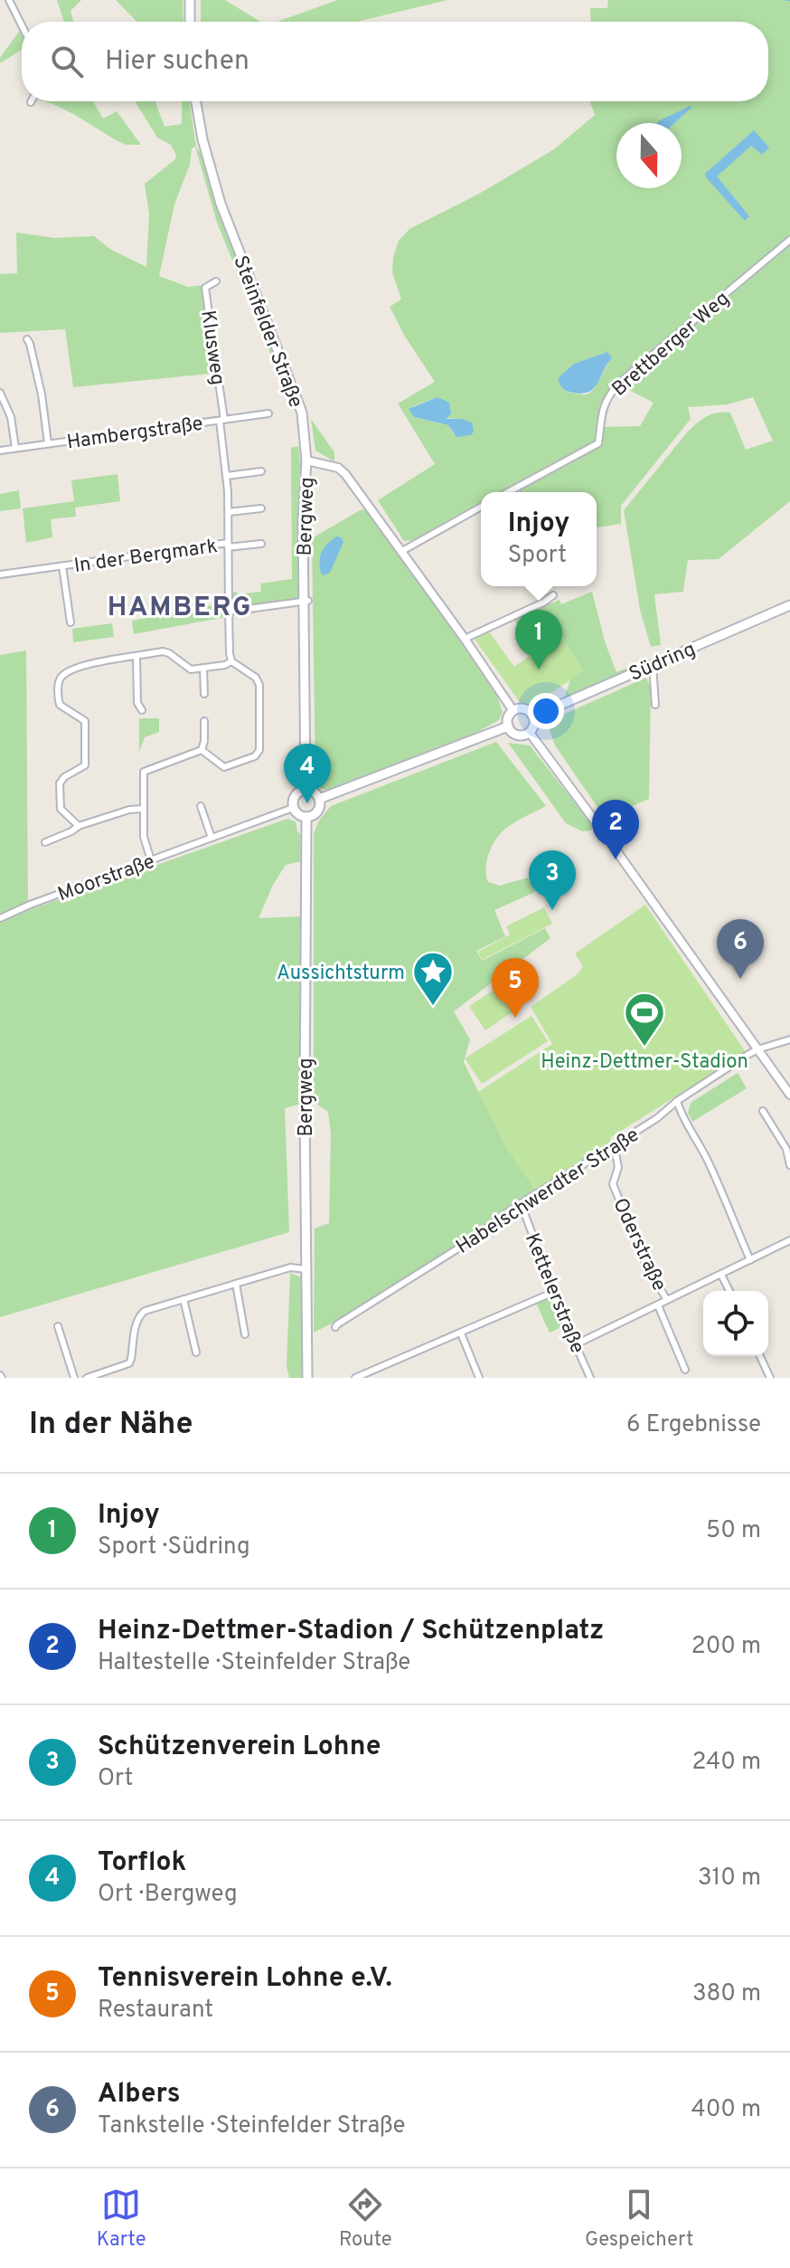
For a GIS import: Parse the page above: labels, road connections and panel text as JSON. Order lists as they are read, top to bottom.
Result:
{
  "streets": {
    "main road": ["Steinfelder Straße", "Bergweg", "Südring"],
    "street": [
      "Brettberger Weg",
      "Klusweg",
      "Hambergstraße",
      "In der Bergmark",
      "Moorstraße",
      "Habelschwerdter Straße",
      "Oderstraße",
      "Kettelerstraße"
    ]
  },
  "crossings": [
    ["Steinfelder Straße", "Bergweg"],
    ["Klusweg", "Hambergstraße"],
    ["Klusweg", "In der Bergmark"],
    ["Hambergstraße", "In der Bergmark"],
    ["Bergweg", "Moorstraße"],
    ["Habelschwerdter Straße", "Oderstraße"]
  ],
  "districts": ["HAMBERG"],
  "places": {
    "place": ["Aussichtsturm"],
    "sports": ["Heinz-Dettmer-Stadion"]
  },
  "north": "bottom",
  "page": {
    "search": "Hier suchen",
    "popup": ["Injoy", "Sport"],
    "pins": [
      "1",
      "4",
      "2",
      "3",
      "6",
      "5"
    ],
    "heading": ["In der Nähe", "6 Ergebnisse"],
    "list": [
      {
        "mark": "1",
        "name": "Injoy",
        "note": "Sport · Südring",
        "value": "50 m"
      },
      {
        "mark": "2",
        "name": "Heinz-Dettmer-Stadion / Schützenplatz",
        "note": "Haltestelle · Steinfelder Straße",
        "value": "200 m"
      },
      {
        "mark": "3",
        "name": "Schützenverein Lohne",
        "note": "Ort",
        "value": "240 m"
      },
      {
        "mark": "4",
        "name": "Torflok",
        "note": "Ort · Bergweg",
        "value": "310 m"
      },
      {
        "mark": "5",
        "name": "Tennisverein Lohne e.V.",
        "note": "Restaurant",
        "value": "380 m"
      },
      {
        "mark": "6",
        "name": "Albers",
        "note": "Tankstelle · Steinfelder Straße",
        "value": "400 m"
      }
    ],
    "nav": ["Karte", "Route", "Gespeichert"]
  }
}
